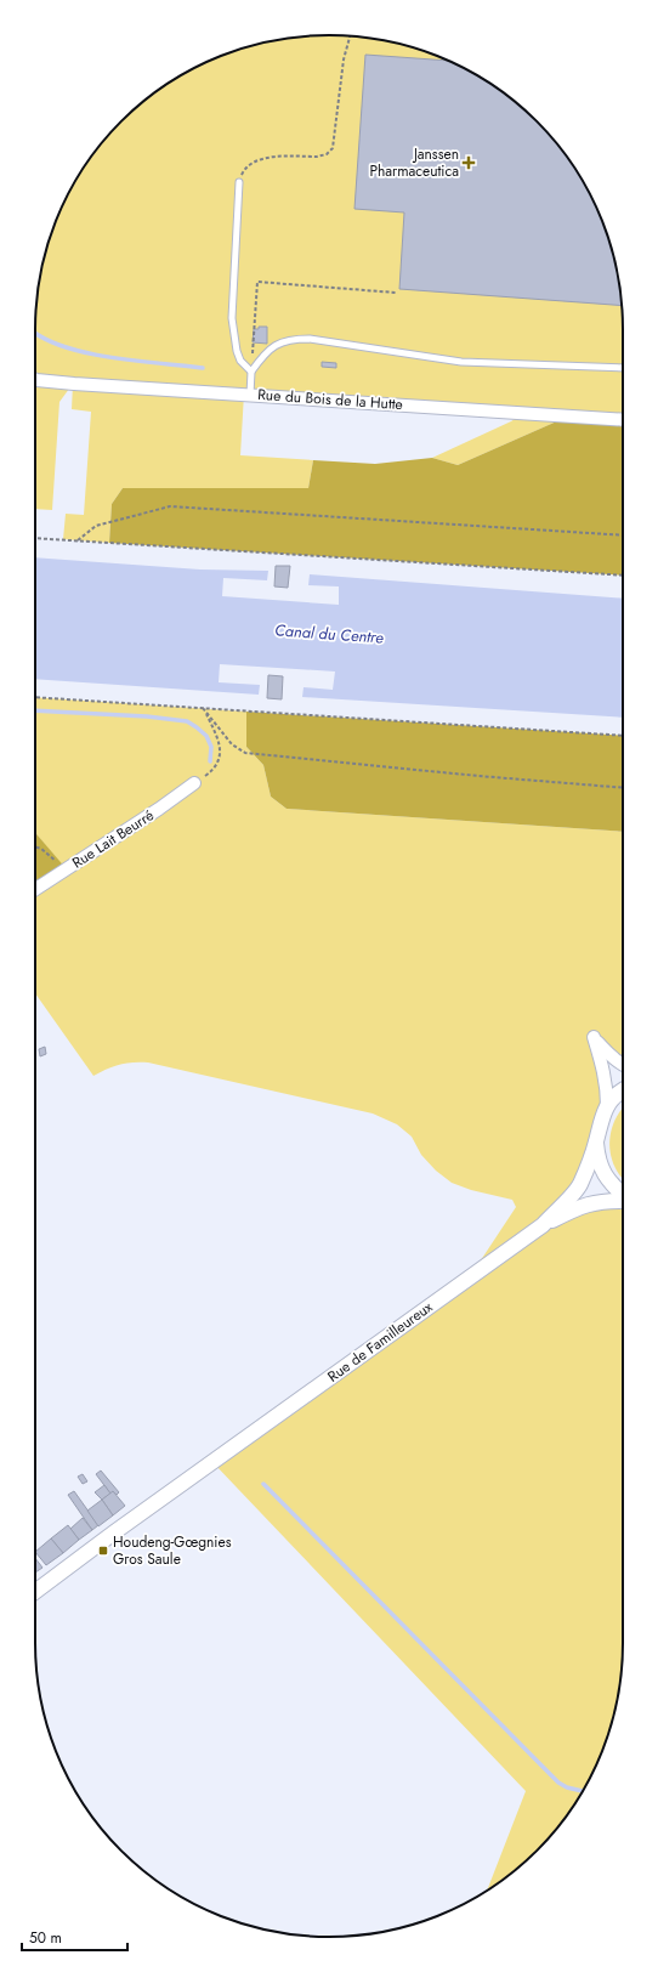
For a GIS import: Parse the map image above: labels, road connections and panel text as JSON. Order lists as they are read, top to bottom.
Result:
{
  "streets": {
    "street": ["Rue du Bois de la Hutte", "Rue Lait Beurré", "Rue de Familleureux"]
  },
  "water": ["Canal du Centre"],
  "places": {
    "health": ["Janssen Pharmaceutica"],
    "transit": ["Houdeng-Gœgnies Gros Saule"]
  },
  "scale_bar": "50 m"
}
